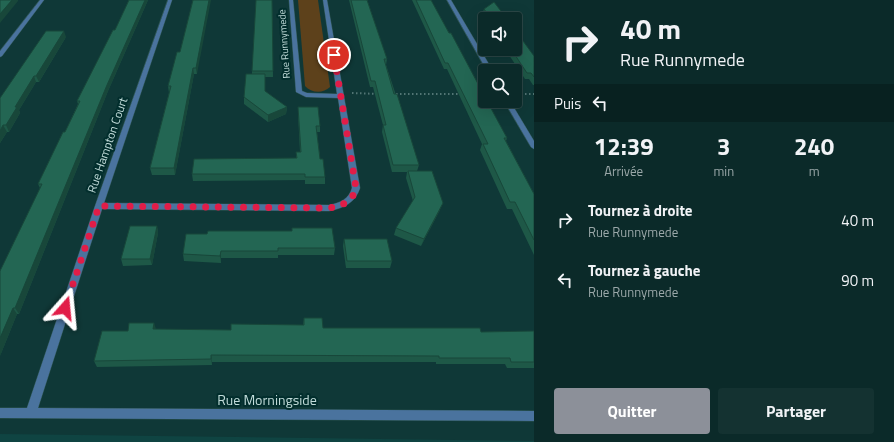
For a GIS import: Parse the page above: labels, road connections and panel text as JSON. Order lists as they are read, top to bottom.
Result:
{
  "streets": {
    "street": ["Rue Runnymede", "Rue Hampton Court", "Rue Morningside"]
  },
  "crossings": [
    ["Rue Hampton Court", "Rue Morningside"]
  ],
  "page": {
    "turn": ["40 m", "Rue Runnymede"],
    "then": "Puis",
    "eta": [
      "12:39",
      "Arrivée",
      "3",
      "min",
      "240",
      "m"
    ],
    "list": [
      {
        "name": "Tournez à droite",
        "note": "Rue Runnymede",
        "value": "40 m"
      },
      {
        "name": "Tournez à gauche",
        "note": "Rue Runnymede",
        "value": "90 m"
      }
    ],
    "buttons": ["Quitter", "Partager"]
  }
}
